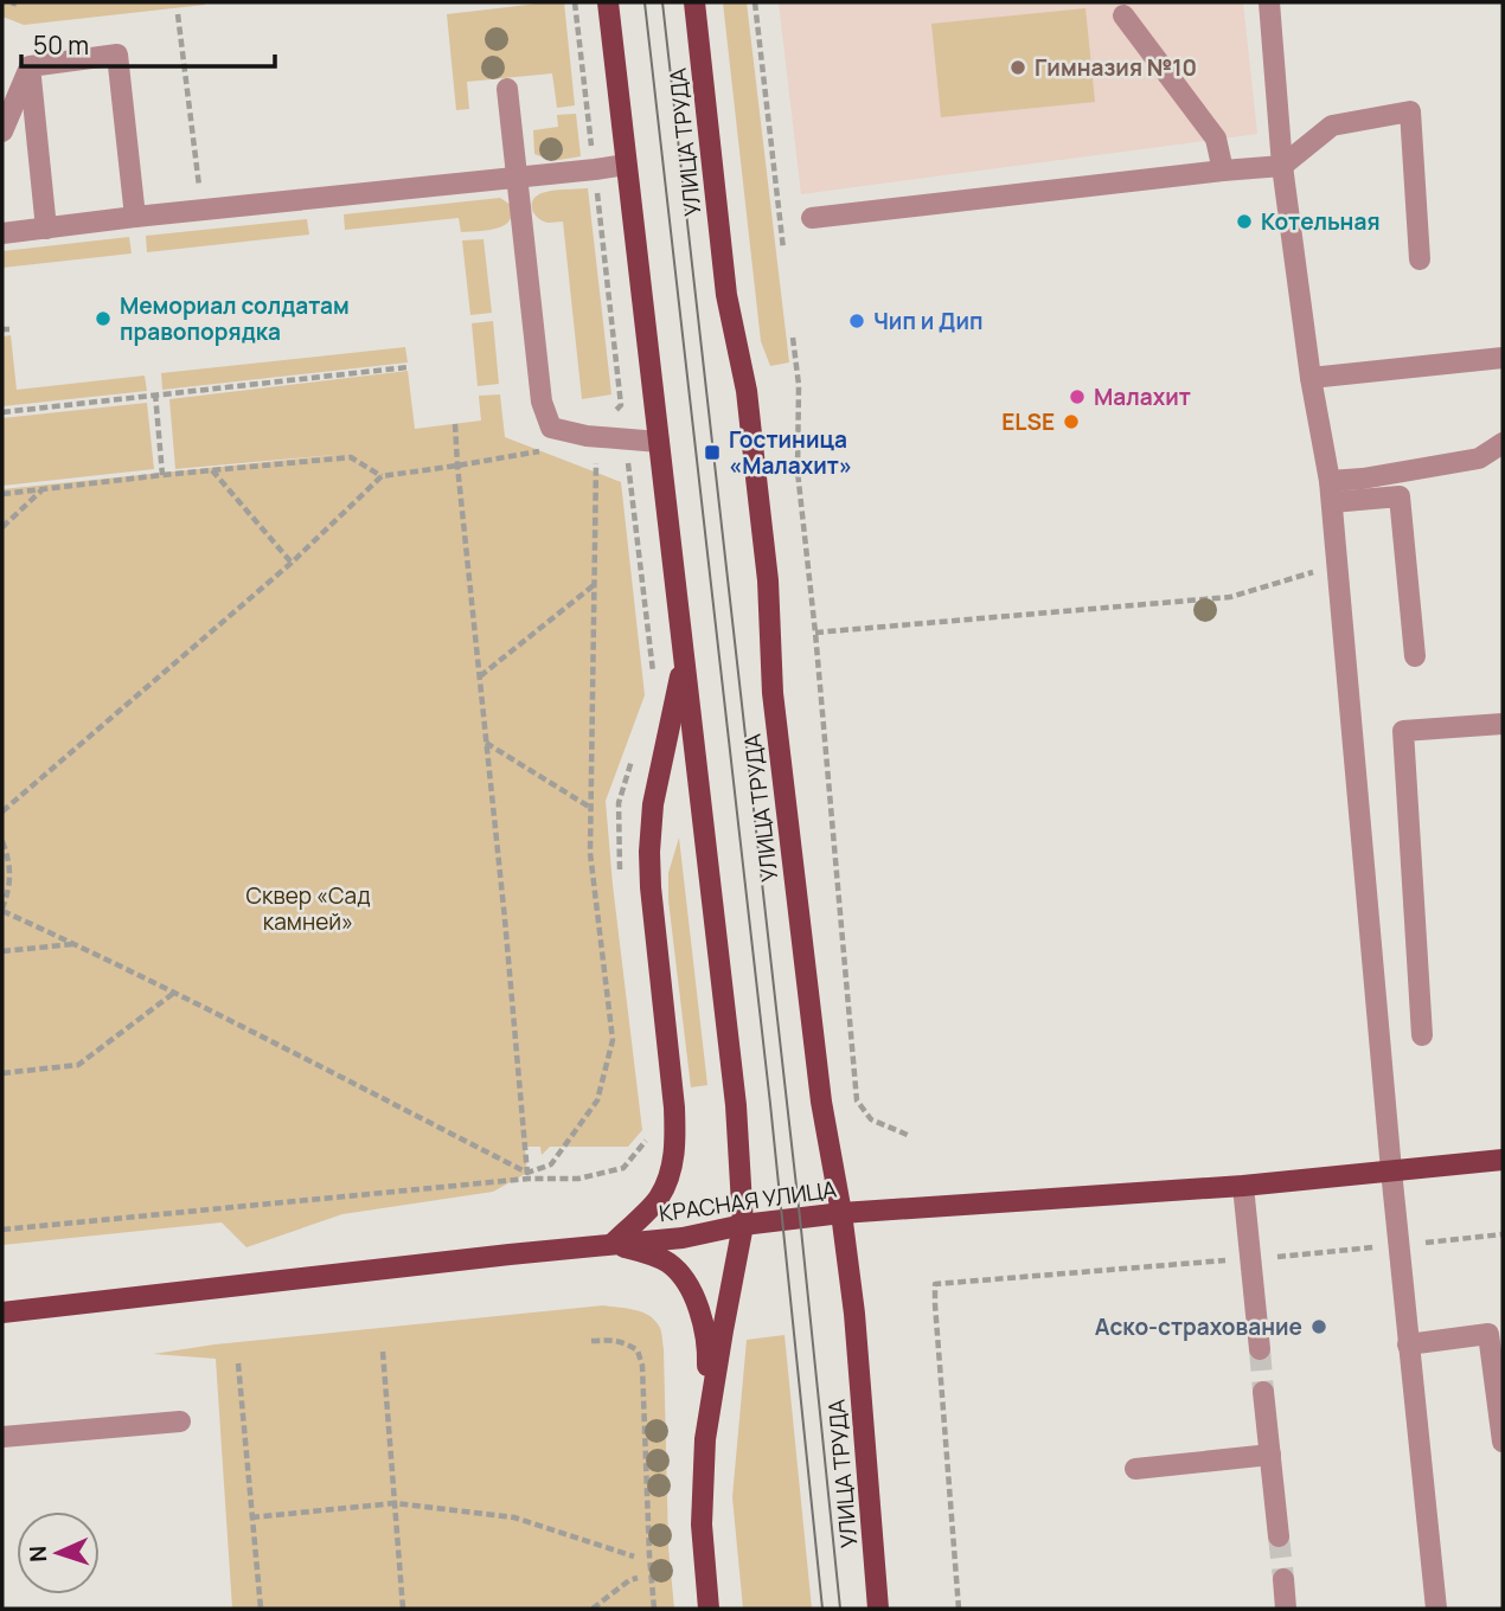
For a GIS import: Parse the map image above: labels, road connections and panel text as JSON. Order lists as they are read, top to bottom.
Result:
{
  "streets": {
    "main road": ["УЛИЦА ТРУДА", "КРАСНАЯ УЛИЦА"]
  },
  "crossings": [
    ["УЛИЦА ТРУДА", "КРАСНАЯ УЛИЦА"]
  ],
  "parks": ["Сквер «Сад камней»"],
  "places": {
    "other": [
      "Гимназия №10",
      "Котельная",
      "Мемориал солдатам правопорядка",
      "Чип и Дип",
      "Малахит",
      "ELSE",
      "Аско-страхование"
    ],
    "transit": ["Гостиница «Малахит»"]
  },
  "scale_bar": "50 m",
  "north": "left"
}
